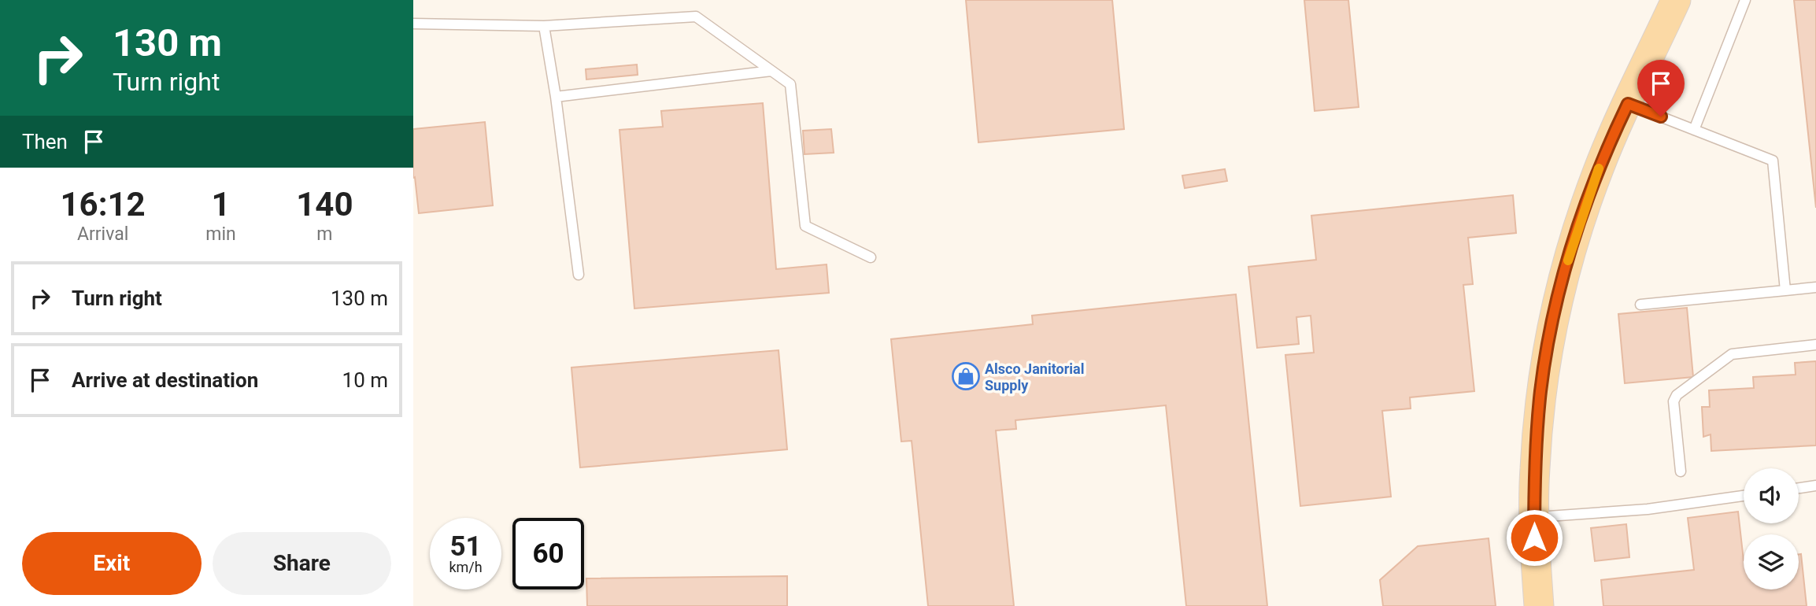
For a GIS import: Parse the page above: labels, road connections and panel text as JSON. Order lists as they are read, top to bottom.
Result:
{
  "places": {
    "shop": ["Alsco Janitorial Supply"]
  },
  "page": {
    "turn": ["130 m", "Turn right"],
    "then": "Then",
    "eta": [
      "16:12",
      "Arrival",
      "1",
      "min",
      "140",
      "m"
    ],
    "list": [
      {
        "name": "Turn right",
        "value": "130 m"
      },
      {
        "name": "Arrive at destination",
        "value": "10 m"
      }
    ],
    "speed": "51 km/h",
    "limit": "60",
    "buttons": ["Exit", "Share"]
  }
}
